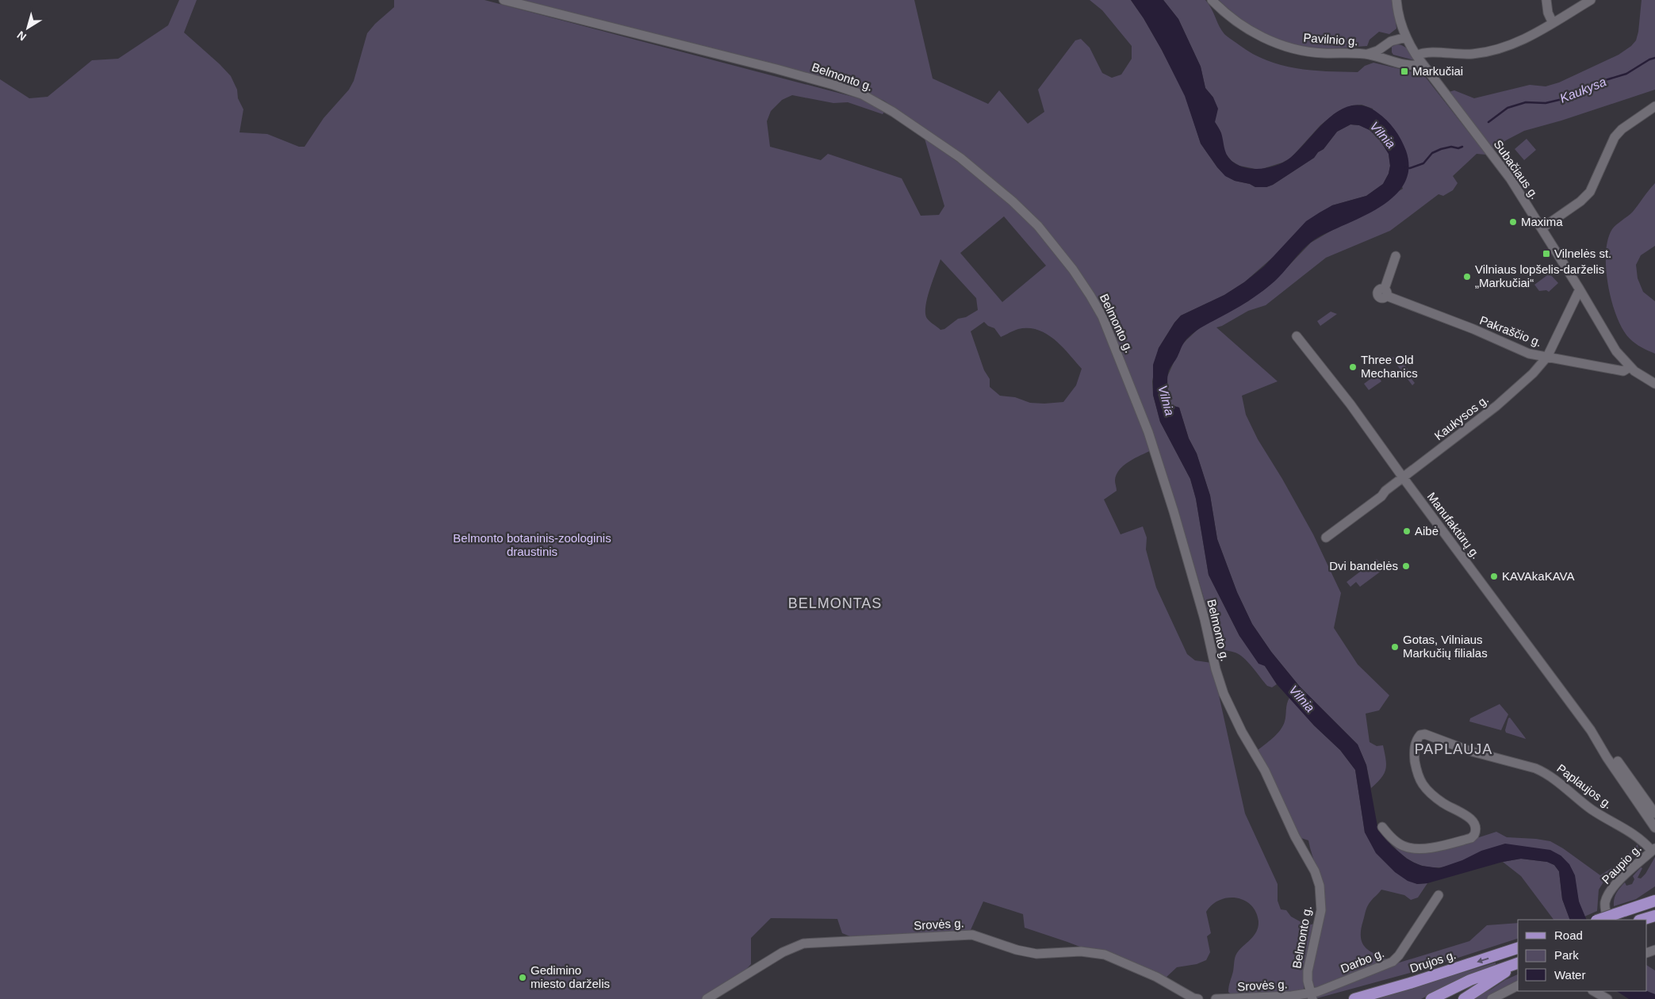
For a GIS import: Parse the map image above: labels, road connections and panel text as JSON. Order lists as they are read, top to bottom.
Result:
{
  "streets": {
    "main road": ["Drujos g."],
    "street": [
      "Pavilnio g.",
      "Belmonto g.",
      "Subačiaus g.",
      "Pakraščio g.",
      "Kaukysos g.",
      "Manufaktūrų g.",
      "Paplaujos g.",
      "Paupio g.",
      "Srovės g.",
      "Darbo g."
    ]
  },
  "crossings": [
    ["Pavilnio g.", "Subačiaus g."],
    ["Belmonto g.", "Srovės g."],
    ["Belmonto g.", "Darbo g."],
    ["Subačiaus g.", "Pakraščio g."],
    ["Subačiaus g.", "Kaukysos g."],
    ["Pakraščio g.", "Kaukysos g."],
    ["Kaukysos g.", "Manufaktūrų g."],
    ["Paplaujos g.", "Paupio g."],
    ["Srovės g.", "Darbo g."]
  ],
  "districts": ["BELMONTAS", "PAPLAUJA"],
  "water": ["Kaukysa", "Vilnia"],
  "parks": ["Belmonto botaninis-zoologinis draustinis"],
  "places": {
    "transit": ["Markučiai", "Vilnelės st."],
    "other": [
      "Maxima",
      "Vilniaus lopšelis-darželis „Markučiai“",
      "Three Old Mechanics",
      "Aibė",
      "Dvi bandelės",
      "KAVAkaKAVA",
      "Gotas, Vilniaus Markučių filialas",
      "Gedimino miesto darželis"
    ]
  },
  "legend": ["Road", "Park", "Water"],
  "north": "bottom left"
}
